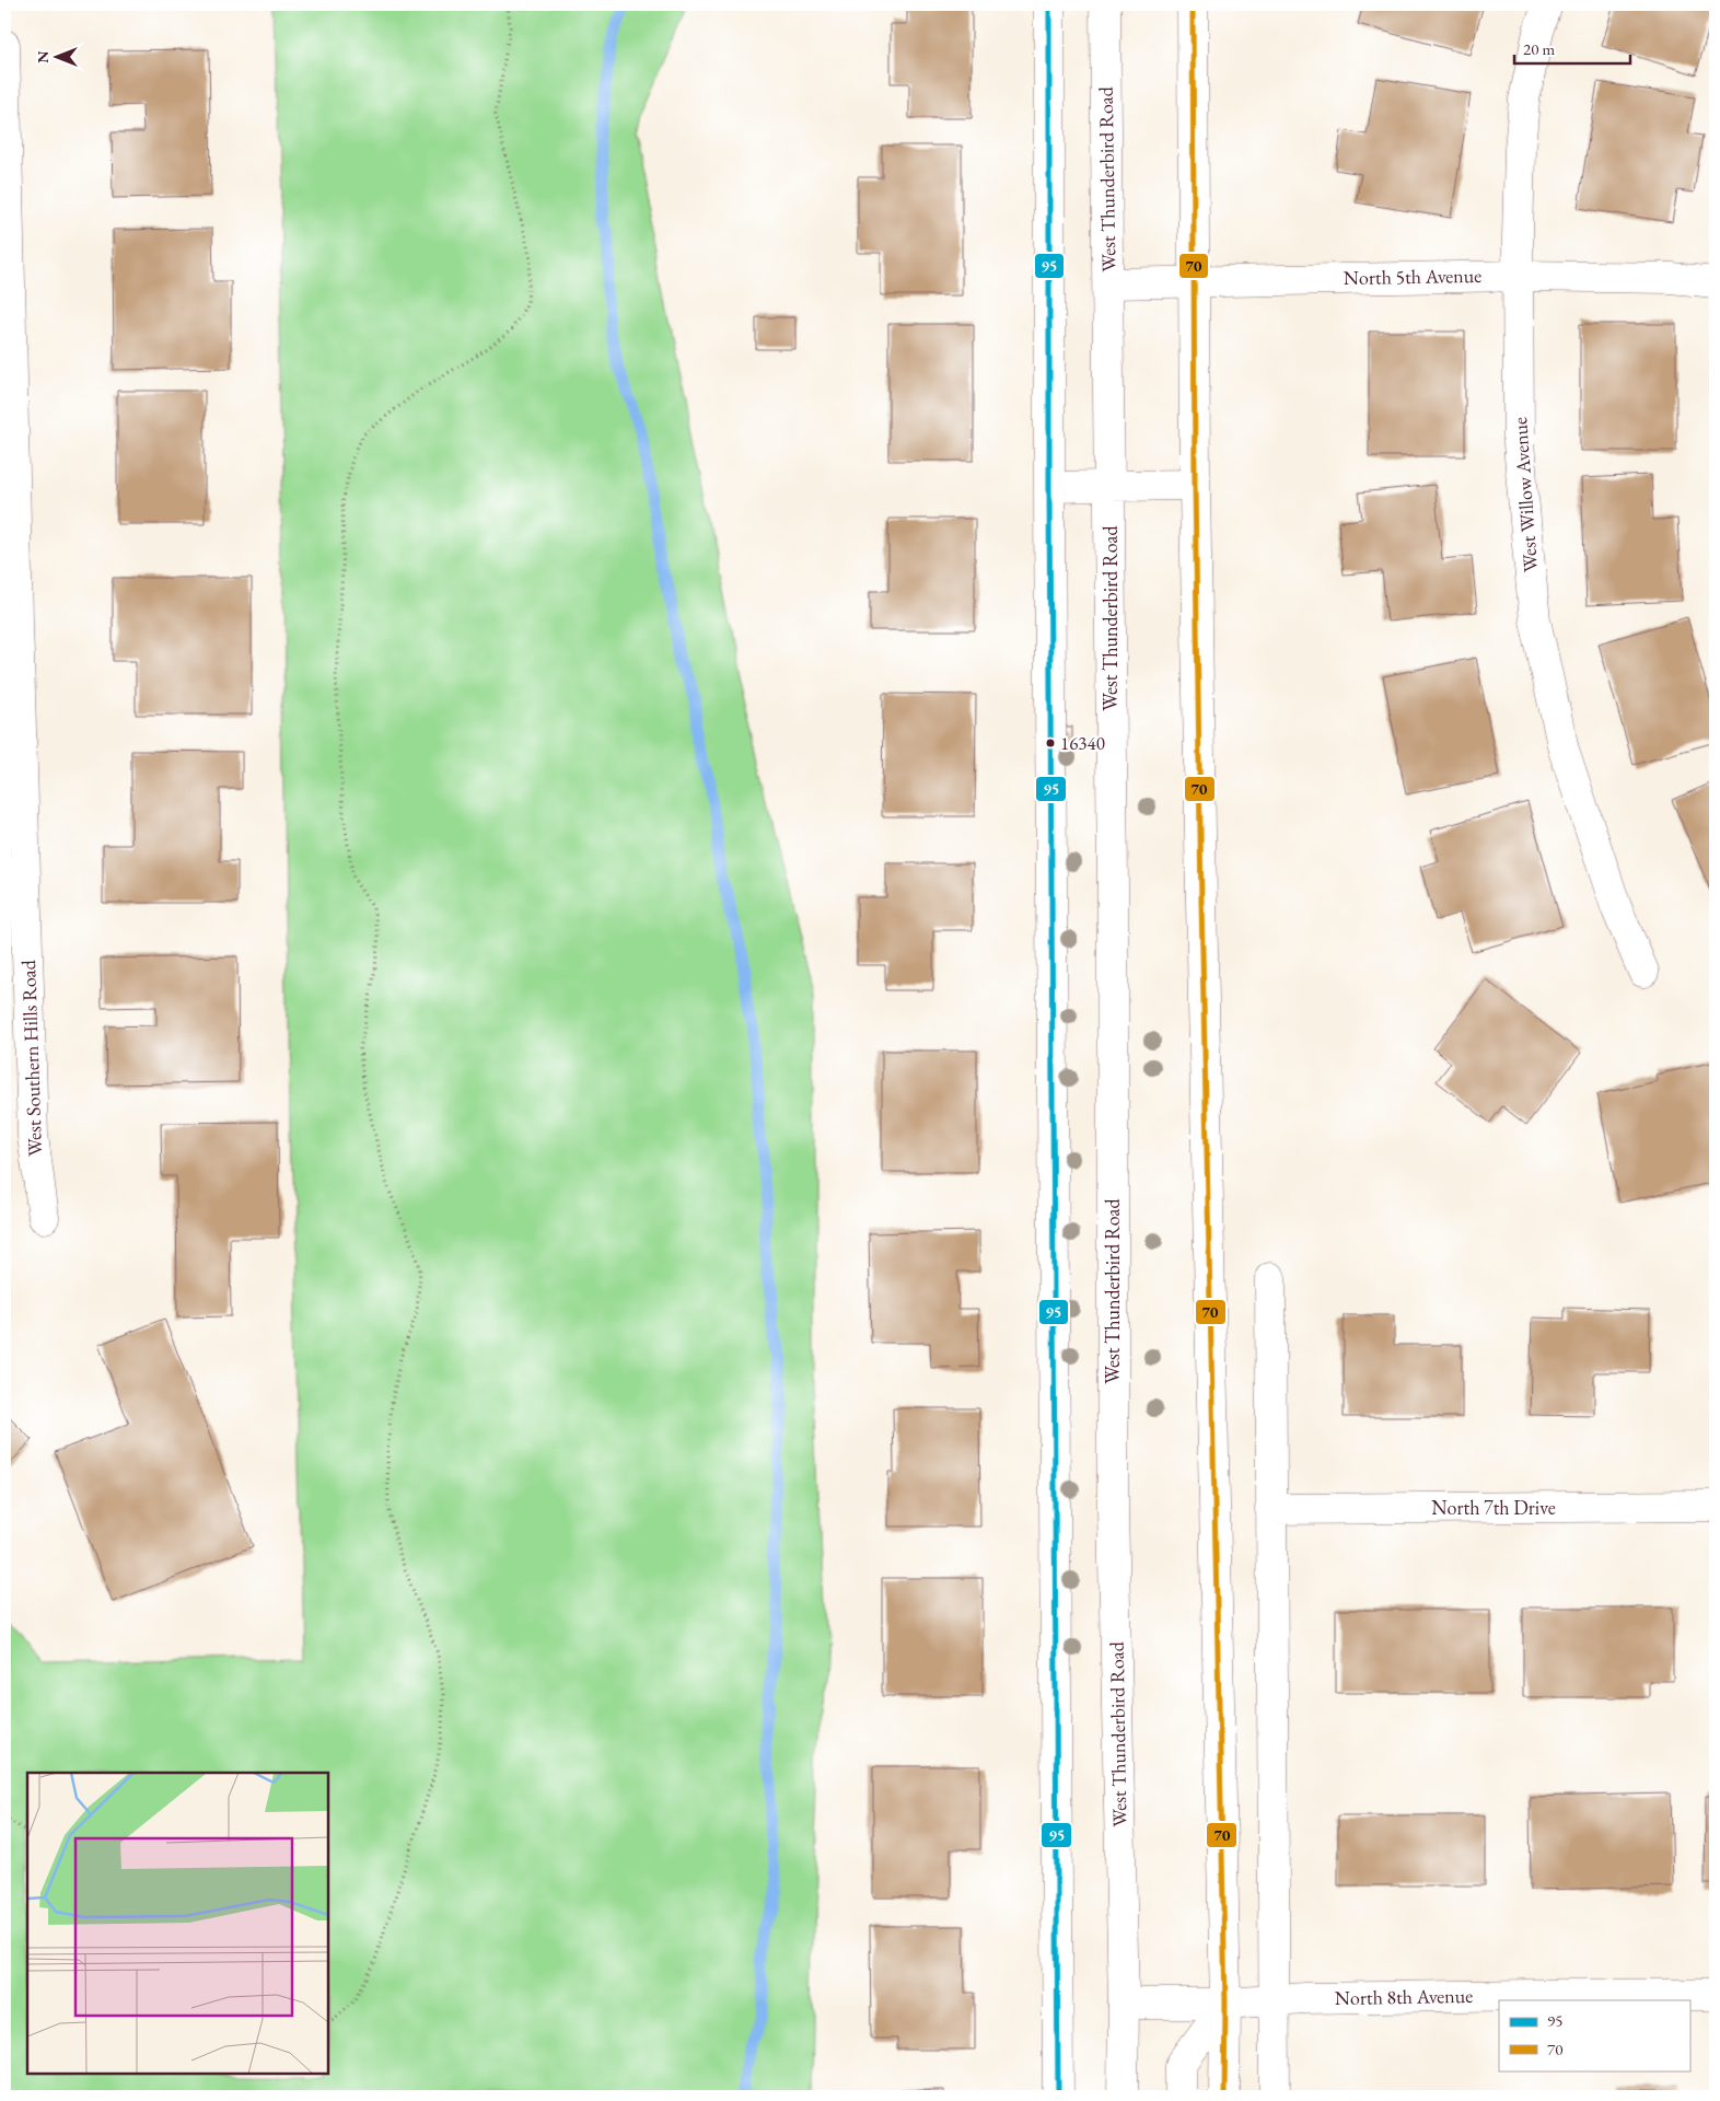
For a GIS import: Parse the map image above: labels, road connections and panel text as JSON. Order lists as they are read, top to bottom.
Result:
{
  "streets": {
    "street": [
      "West Thunderbird Road",
      "North 5th Avenue",
      "West Willow Avenue",
      "West Southern Hills Road",
      "North 7th Drive",
      "North 8th Avenue"
    ]
  },
  "crossings": [
    ["West Thunderbird Road", "North 5th Avenue"],
    ["West Thunderbird Road", "North 8th Avenue"],
    ["North 5th Avenue", "West Willow Avenue"]
  ],
  "places": ["16340"],
  "lines": ["transit line 95", "transit line 70"],
  "legend": ["95", "70"],
  "scale_bar": "20 m",
  "north": "left"
}
